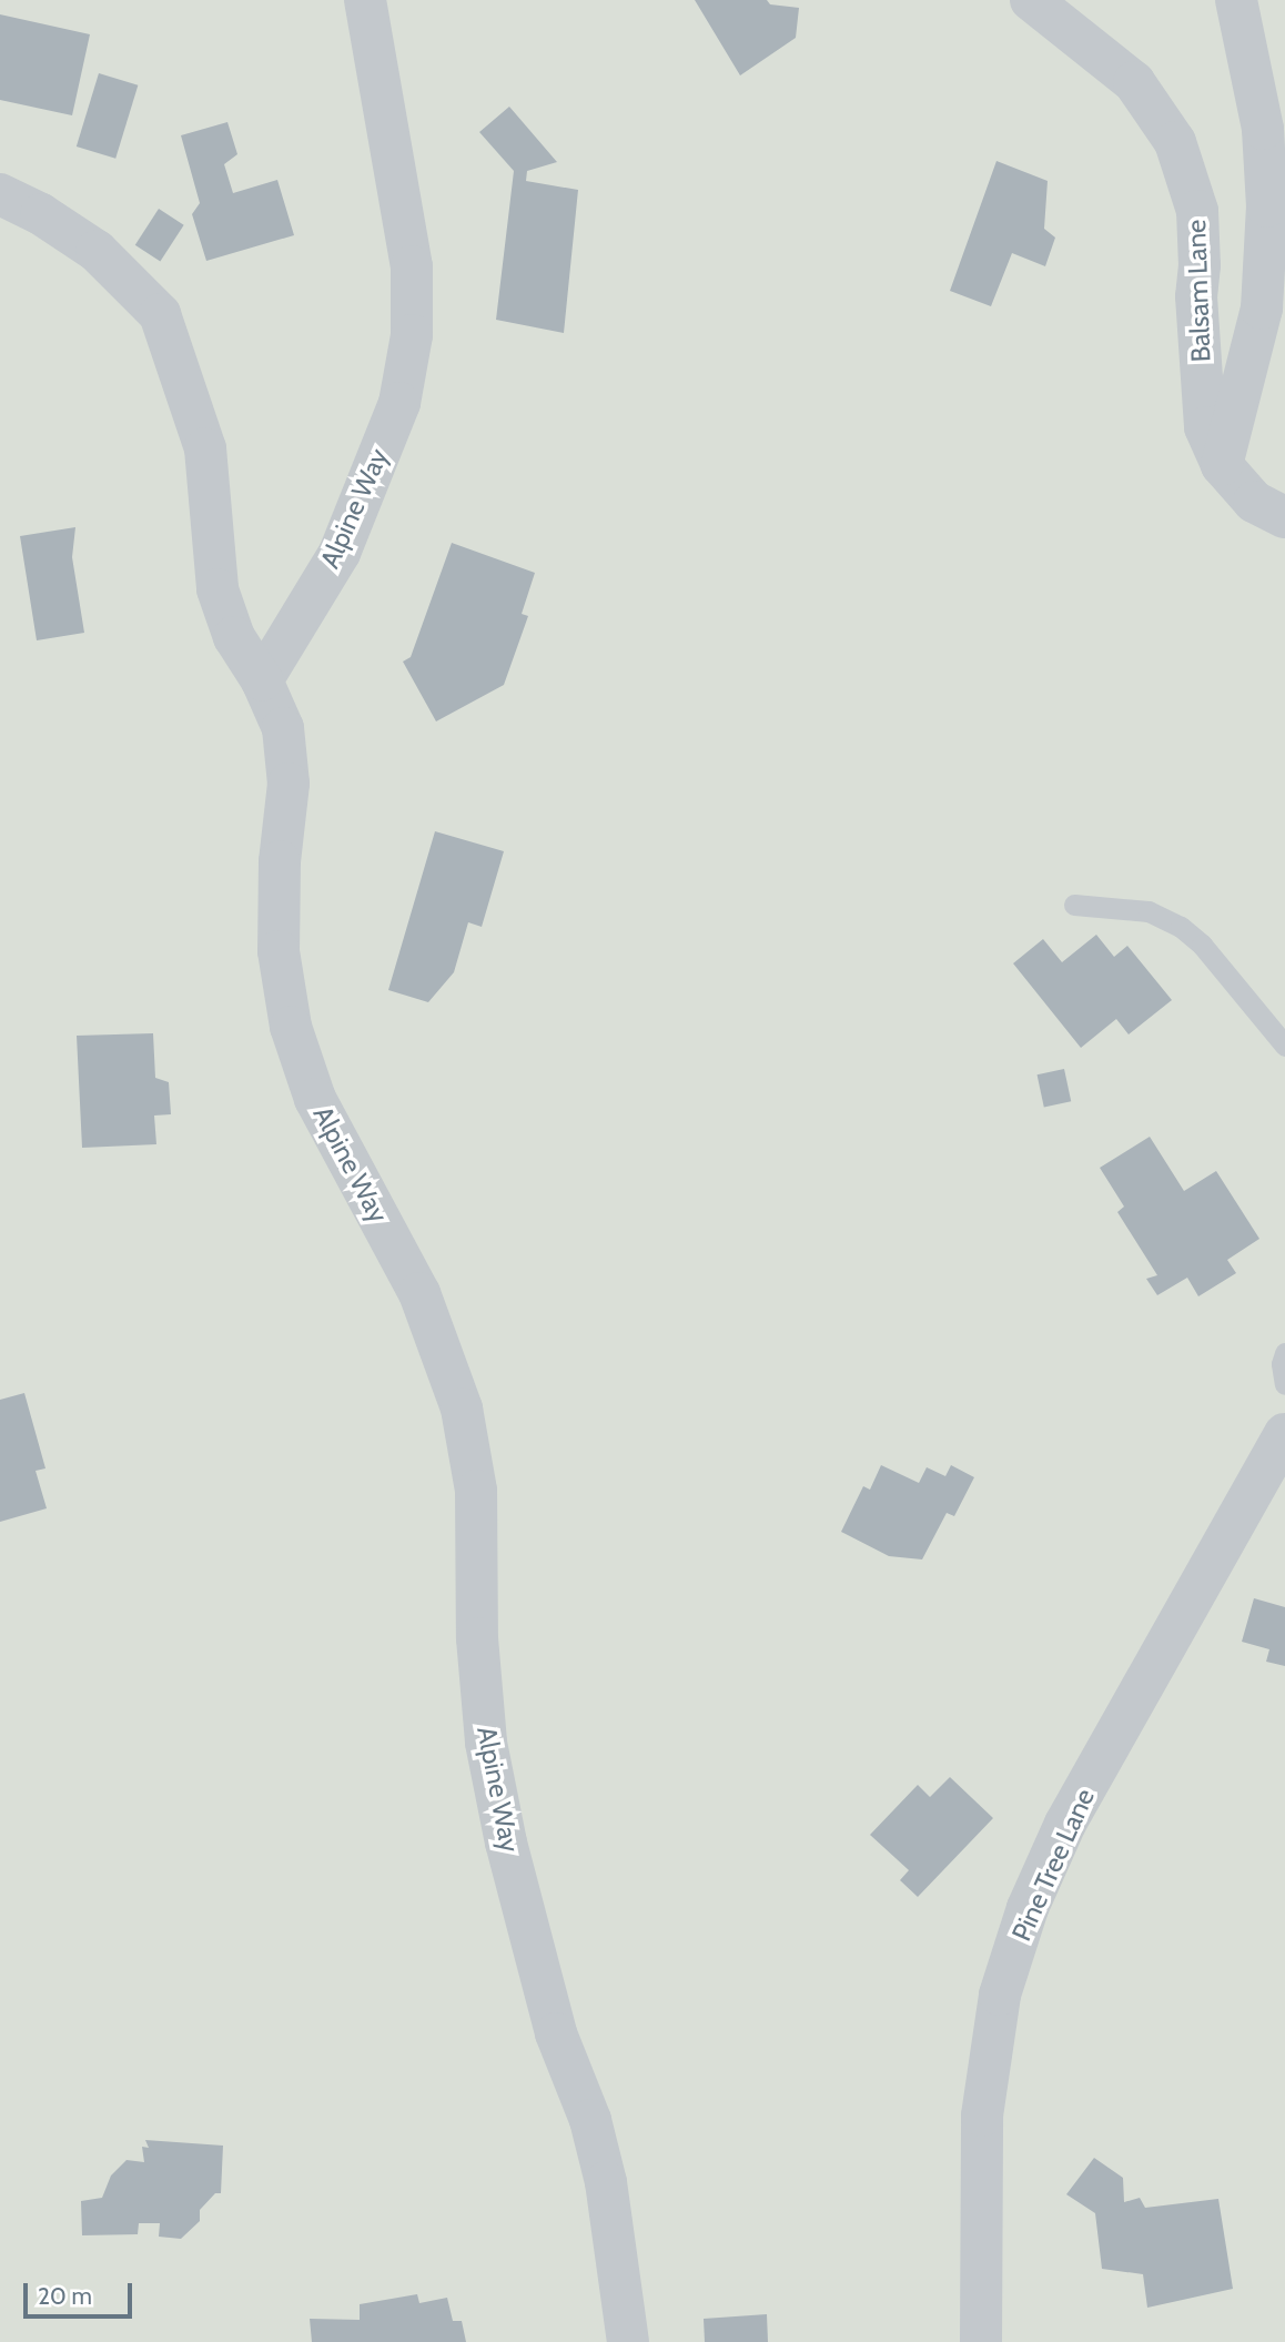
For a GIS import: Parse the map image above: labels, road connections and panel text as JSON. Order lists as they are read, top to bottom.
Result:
{
  "streets": {
    "street": ["Balsam Lane", "Alpine Way", "Pine Tree Lane"]
  },
  "scale_bar": "20 m"
}
